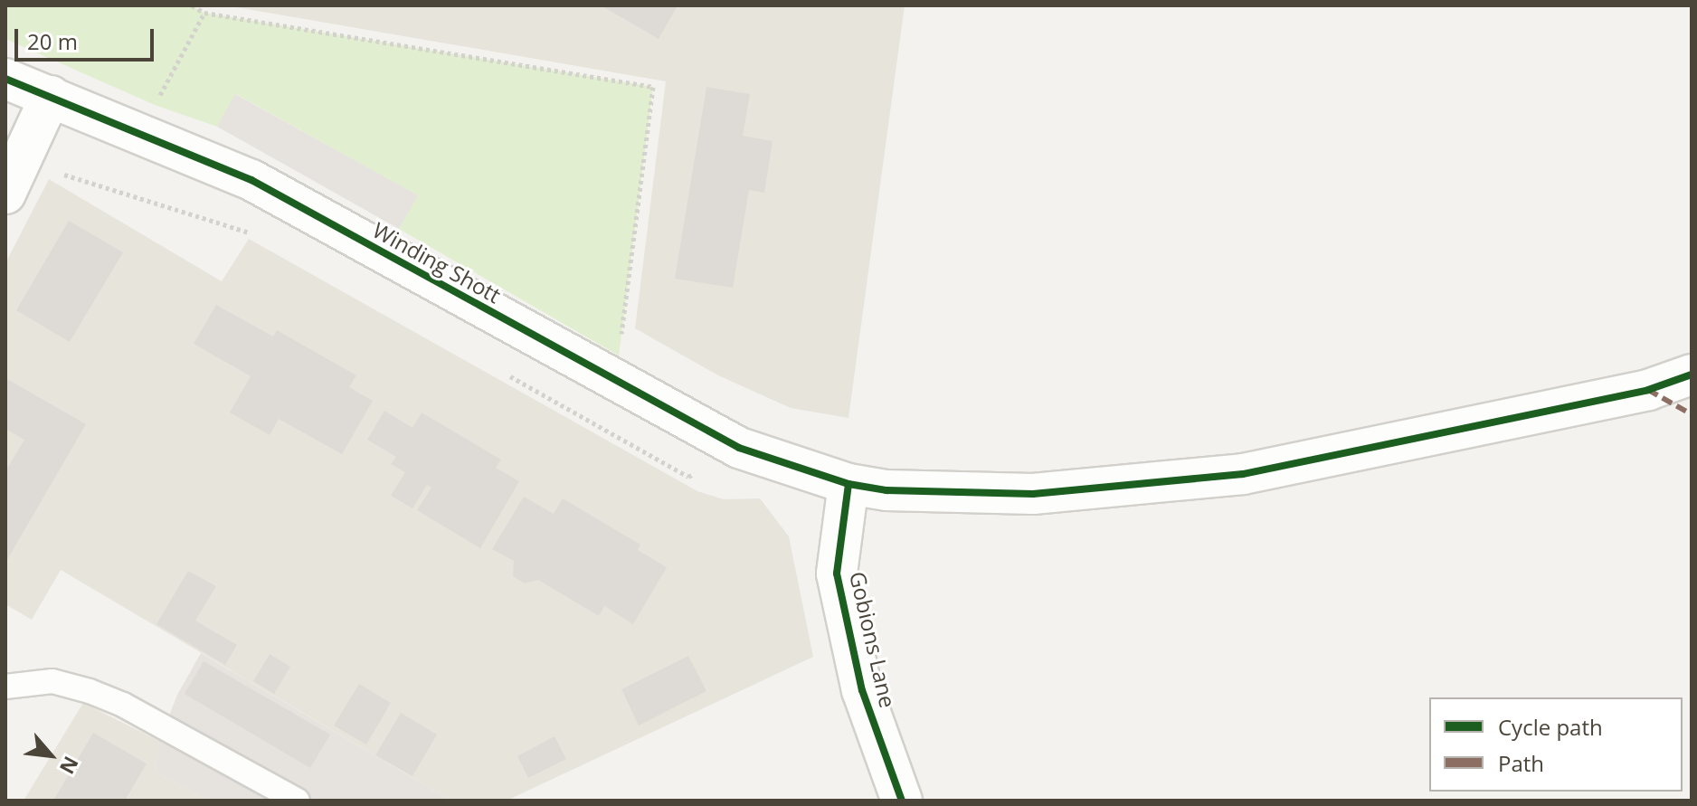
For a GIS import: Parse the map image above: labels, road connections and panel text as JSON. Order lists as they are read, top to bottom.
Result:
{
  "streets": {
    "street": ["Winding Shott", "Gobions Lane"]
  },
  "crossings": [
    ["Winding Shott", "Gobions Lane"]
  ],
  "legend": ["Cycle path", "Path"],
  "scale_bar": "20 m",
  "north": "bottom right"
}
